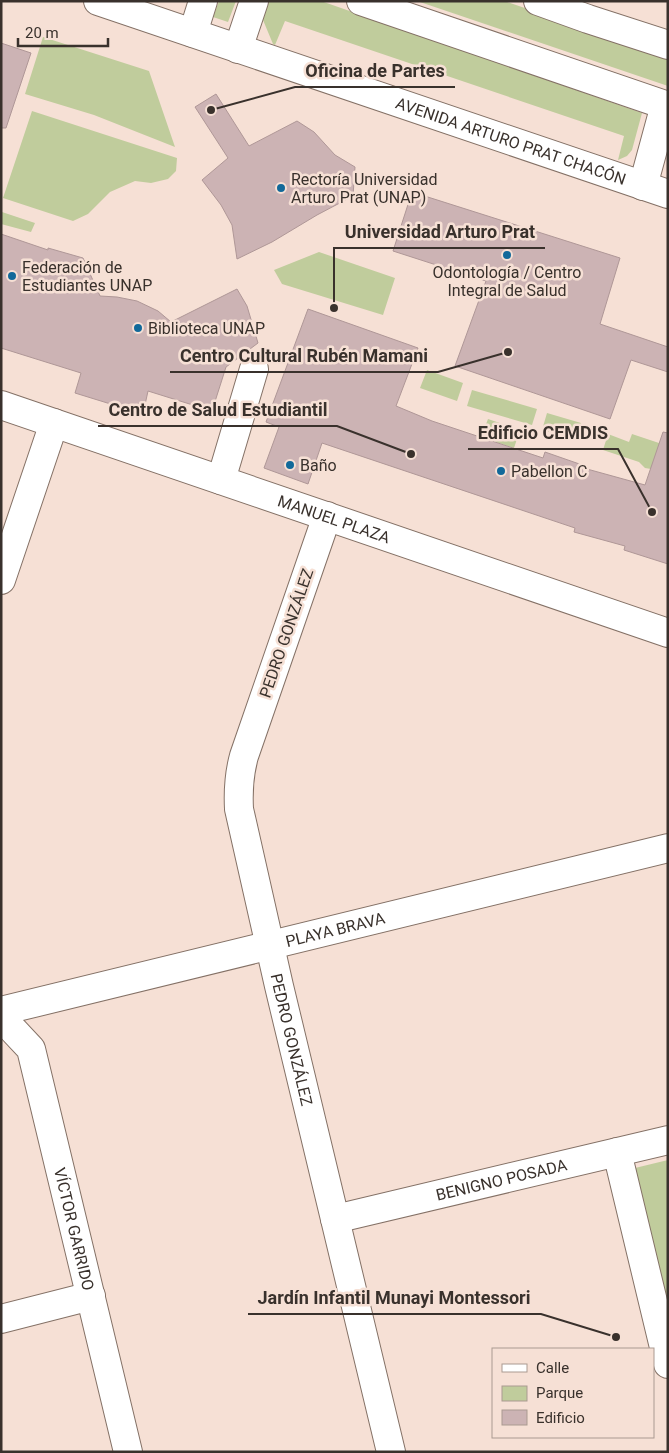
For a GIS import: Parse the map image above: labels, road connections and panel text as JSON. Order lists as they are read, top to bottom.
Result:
{
  "streets": {
    "street": [
      "AVENIDA ARTURO PRAT CHACÓN",
      "MANUEL PLAZA",
      "PEDRO GONZÁLEZ",
      "PLAYA BRAVA",
      "BENIGNO POSADA",
      "VÍCTOR GARRIDO"
    ]
  },
  "crossings": [
    ["MANUEL PLAZA", "PEDRO GONZÁLEZ"],
    ["PEDRO GONZÁLEZ", "PLAYA BRAVA"],
    ["PEDRO GONZÁLEZ", "BENIGNO POSADA"]
  ],
  "places": [
    "Oficina de Partes",
    "Rectoría Universidad Arturo Prat (UNAP)",
    "Odontología / Centro Integral de Salud",
    "Federación de Estudiantes UNAP",
    "Universidad Arturo Prat",
    "Biblioteca UNAP",
    "Centro Cultural Rubén Mamani",
    "Centro de Salud Estudiantil",
    "Baño",
    "Pabellon C",
    "Edificio CEMDIS",
    "Jardín Infantil Munayi Montessori"
  ],
  "legend": ["Calle", "Parque", "Edificio"],
  "scale_bar": "20 m"
}
